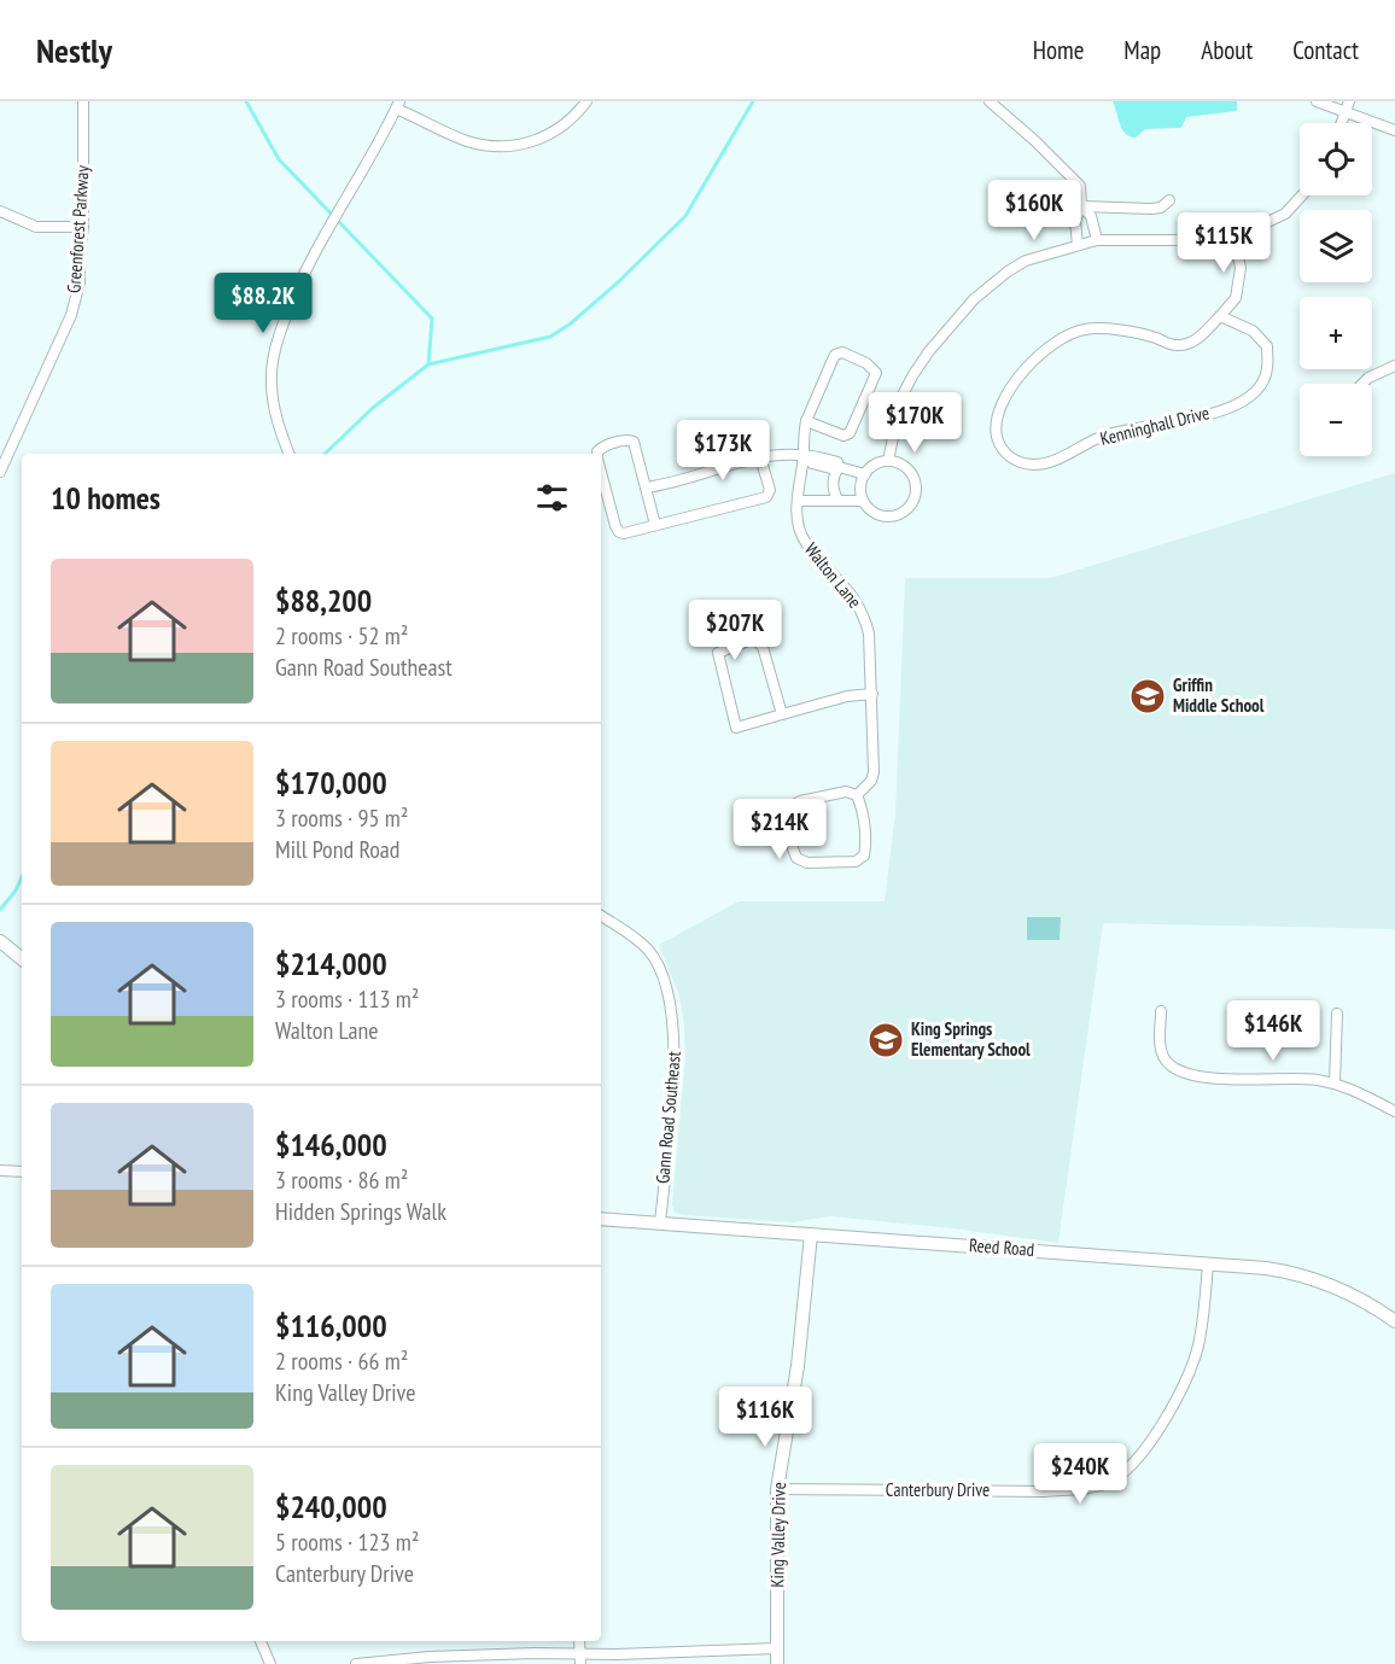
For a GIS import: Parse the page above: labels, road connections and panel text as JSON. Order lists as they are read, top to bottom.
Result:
{
  "streets": {
    "street": [
      "Greenforest Parkway",
      "Kenninghall Drive",
      "Walton Lane",
      "Gann Road Southeast",
      "Reed Road",
      "Canterbury Drive",
      "King Valley Drive"
    ]
  },
  "crossings": [
    ["Gann Road Southeast", "Reed Road"],
    ["Reed Road", "Canterbury Drive"],
    ["Reed Road", "King Valley Drive"],
    ["Canterbury Drive", "King Valley Drive"]
  ],
  "places": {
    "school or university": ["Griffin Middle School", "King Springs Elementary School"]
  },
  "page": {
    "header": "Nestly",
    "nav": [
      "Home",
      "Map",
      "About",
      "Contact"
    ],
    "map_buttons": ["+", "−"],
    "price": [
      "$160K",
      "$115K",
      "$88.2K",
      "$170K",
      "$173K",
      "$207K",
      "$214K",
      "$146K",
      "$116K",
      "$240K"
    ],
    "heading": "10 homes",
    "list": [
      {
        "name": "$88,200",
        "note": "2 rooms · 52 m² · Gann Road Southeast"
      },
      {
        "name": "$170,000",
        "note": "3 rooms · 95 m² · Mill Pond Road"
      },
      {
        "name": "$214,000",
        "note": "3 rooms · 113 m² · Walton Lane"
      },
      {
        "name": "$146,000",
        "note": "3 rooms · 86 m² · Hidden Springs Walk"
      },
      {
        "name": "$116,000",
        "note": "2 rooms · 66 m² · King Valley Drive"
      },
      {
        "name": "$240,000",
        "note": "5 rooms · 123 m² · Canterbury Drive"
      }
    ]
  }
}
